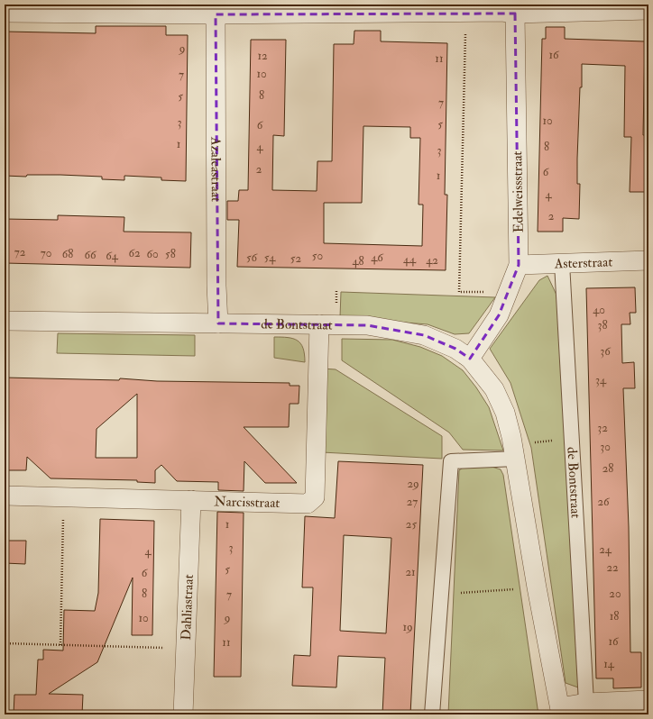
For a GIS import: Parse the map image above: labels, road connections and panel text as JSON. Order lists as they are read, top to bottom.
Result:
{
  "streets": {
    "street": [
      "Azaleastraat",
      "Edelweissstraat",
      "Asterstraat",
      "de Bontstraat",
      "Narcisstraat",
      "Dahliastraat"
    ]
  },
  "crossings": [
    ["Azaleastraat", "de Bontstraat"],
    ["Edelweissstraat", "Asterstraat"],
    ["Edelweissstraat", "de Bontstraat"],
    ["Asterstraat", "de Bontstraat"],
    ["de Bontstraat", "Narcisstraat"],
    ["Narcisstraat", "Dahliastraat"]
  ],
  "house_numbers": [
    "9",
    "16",
    "12",
    "11",
    "10",
    "7",
    "8",
    "5",
    "7",
    "10",
    "3",
    "5",
    "6",
    "1",
    "4",
    "8",
    "3",
    "2",
    "6",
    "1",
    "4",
    "2",
    "72",
    "70",
    "62",
    "68",
    "60",
    "58",
    "66",
    "64",
    "50",
    "56",
    "54",
    "46",
    "52",
    "44",
    "42",
    "48",
    "40",
    "38",
    "36",
    "34",
    "32",
    "30",
    "28",
    "29",
    "27",
    "26",
    "1",
    "25",
    "3",
    "24",
    "4",
    "22",
    "5",
    "21",
    "6",
    "8",
    "20",
    "7",
    "18",
    "10",
    "9",
    "19",
    "16",
    "11",
    "14"
  ]
}
